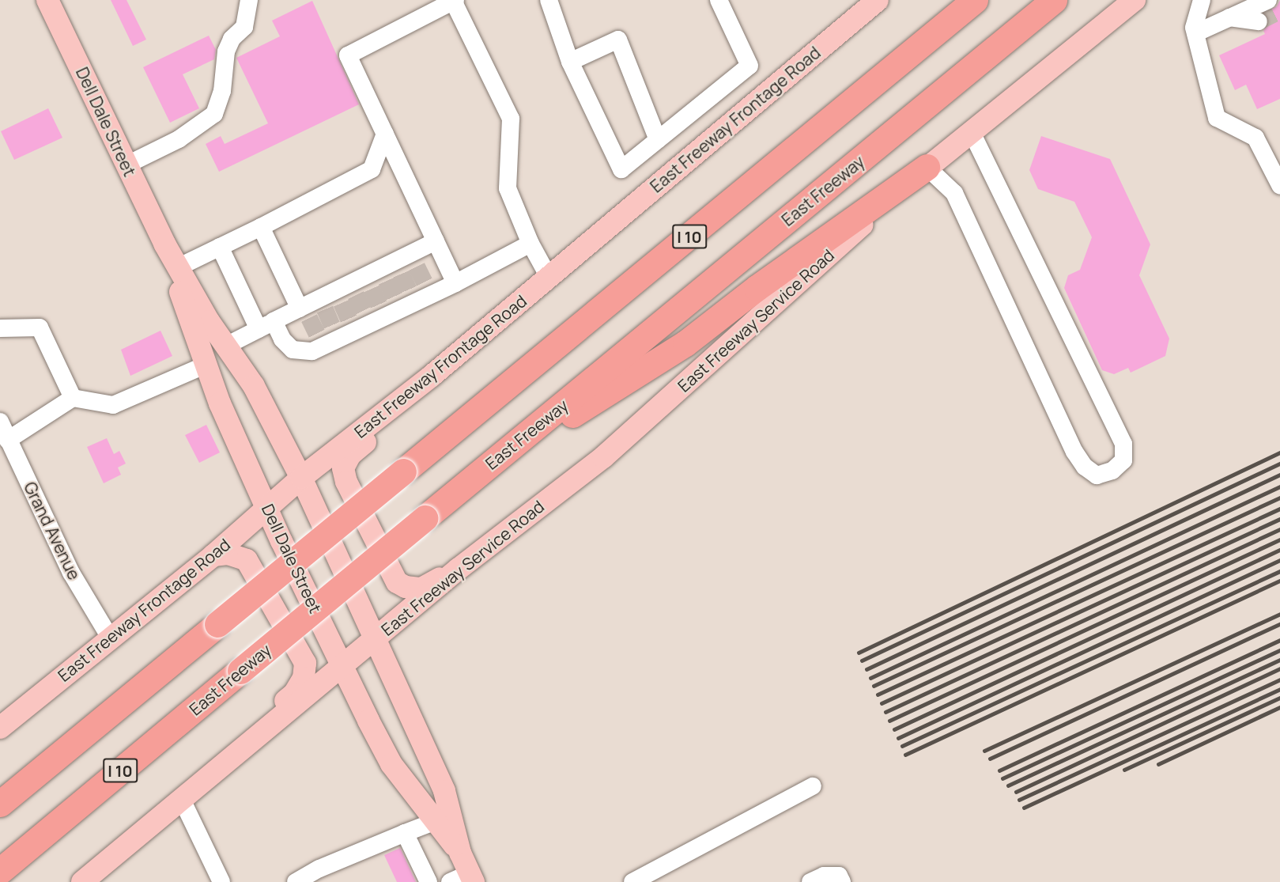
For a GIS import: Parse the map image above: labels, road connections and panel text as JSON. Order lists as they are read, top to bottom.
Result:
{
  "streets": {
    "highway": ["East Freeway", "I 10"],
    "main road": ["East Freeway Frontage Road", "Dell Dale Street", "East Freeway Service Road"],
    "street": ["Grand Avenue"]
  },
  "crossings": [
    ["East Freeway Frontage Road", "Dell Dale Street"],
    ["East Freeway Frontage Road", "Grand Avenue"],
    ["Dell Dale Street", "East Freeway Service Road"]
  ]
}
